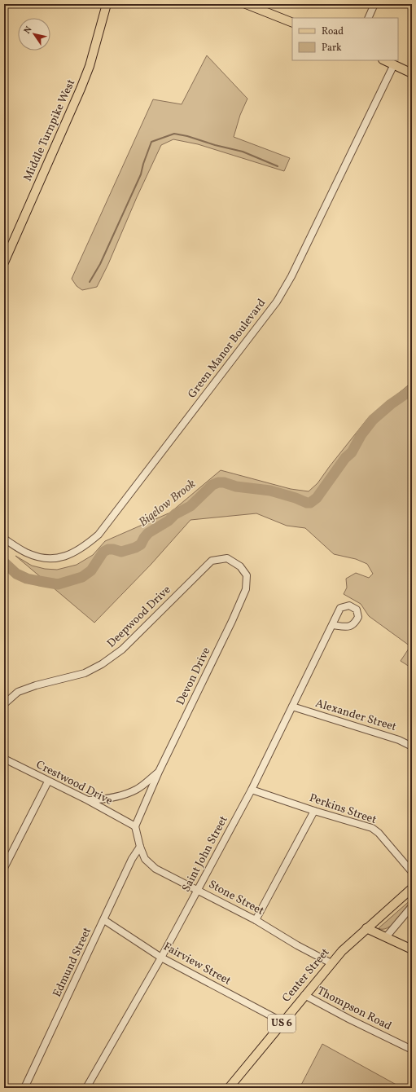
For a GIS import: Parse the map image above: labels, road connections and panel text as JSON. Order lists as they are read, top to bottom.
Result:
{
  "streets": {
    "main road": ["Middle Turnpike West", "Center Street", "US 6"],
    "street": [
      "Green Manor Boulevard",
      "Deepwood Drive",
      "Devon Drive",
      "Alexander Street",
      "Crestwood Drive",
      "Perkins Street",
      "Saint John Street",
      "Stone Street",
      "Edmund Street",
      "Fairview Street",
      "Thompson Road"
    ]
  },
  "crossings": [
    ["Deepwood Drive", "Devon Drive"],
    ["Devon Drive", "Crestwood Drive"],
    ["Devon Drive", "Stone Street"],
    ["Alexander Street", "Saint John Street"],
    ["Crestwood Drive", "Stone Street"],
    ["Perkins Street", "Saint John Street"],
    ["Saint John Street", "Stone Street"],
    ["Saint John Street", "Fairview Street"],
    ["Stone Street", "Edmund Street"],
    ["Stone Street", "Center Street"],
    ["Edmund Street", "Fairview Street"],
    ["Fairview Street", "Center Street"],
    ["Center Street", "Thompson Road"]
  ],
  "water": ["Bigelow Brook"],
  "legend": ["Road", "Park"],
  "north": "top left"
}
